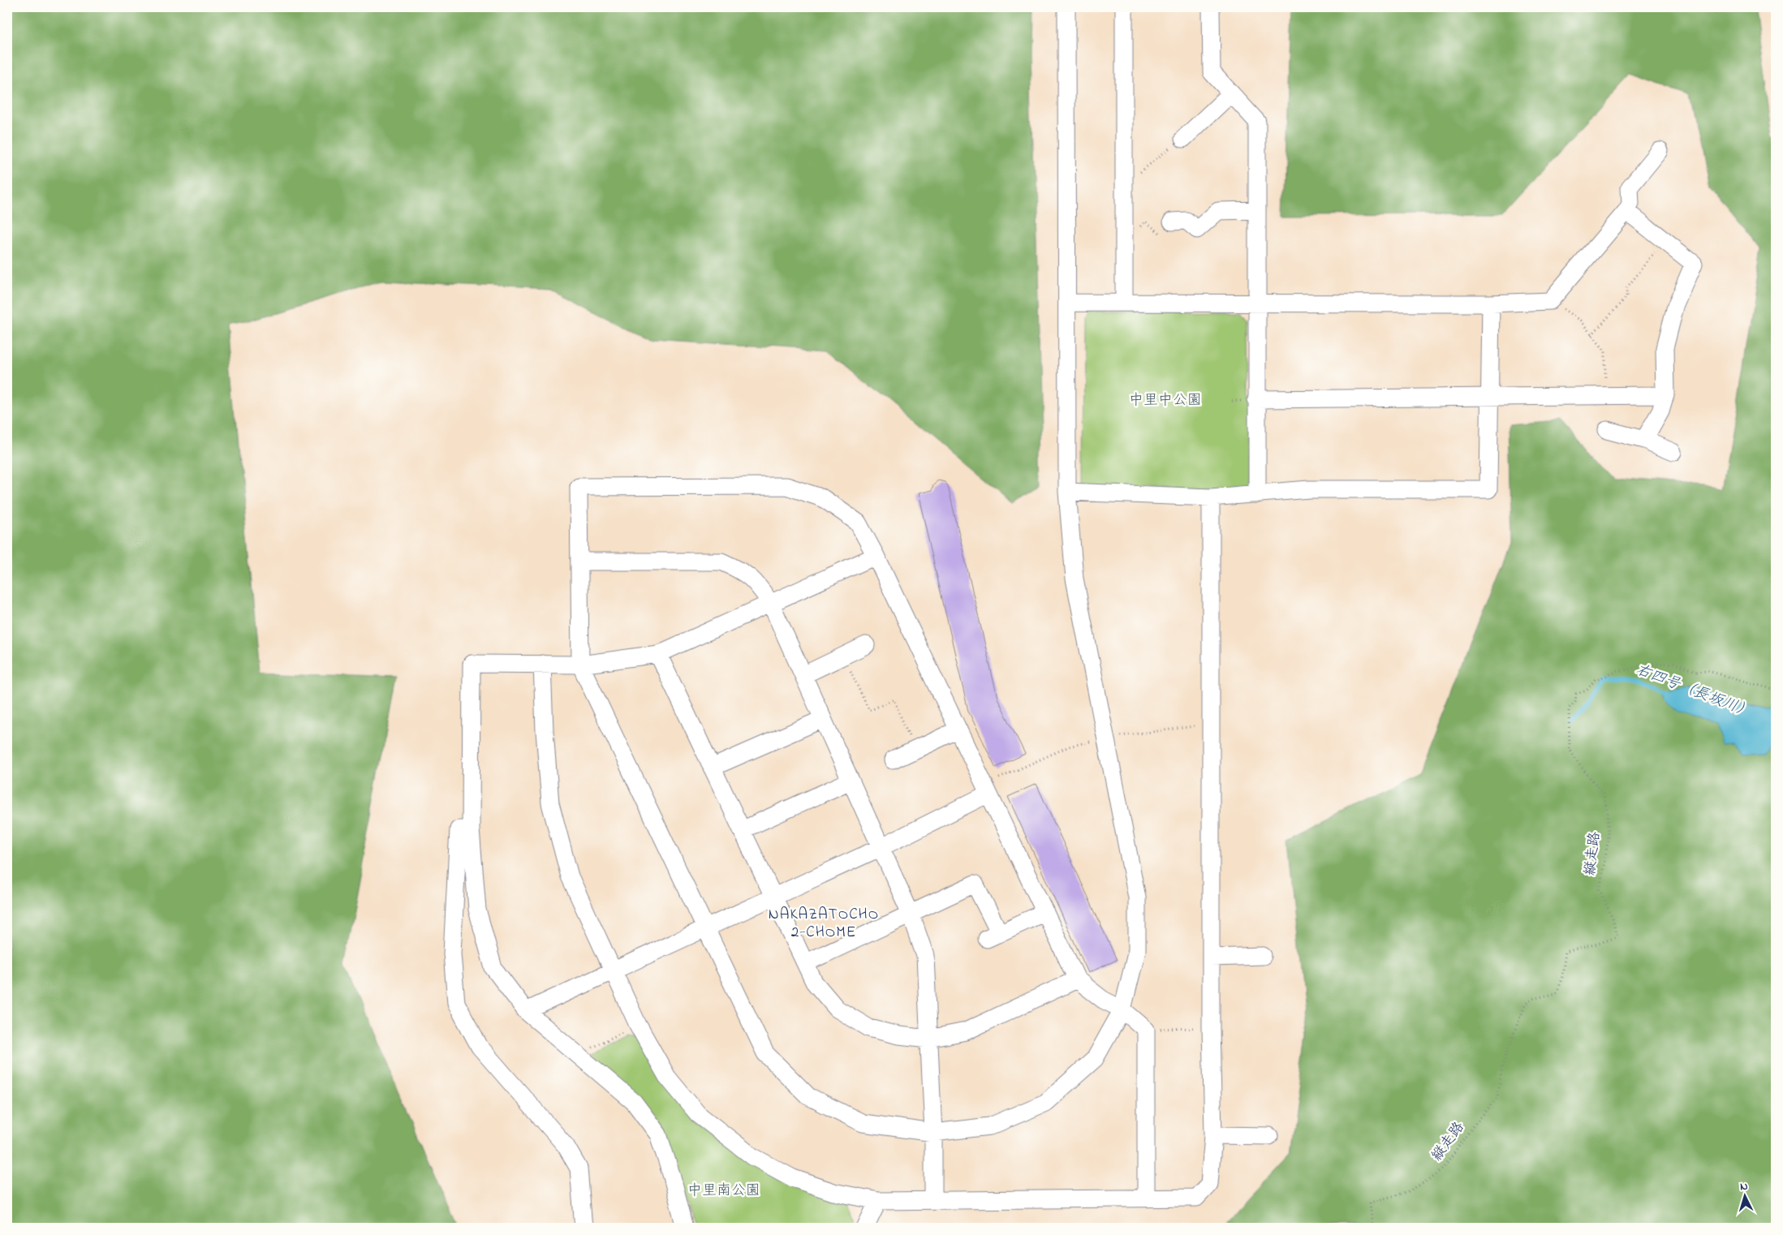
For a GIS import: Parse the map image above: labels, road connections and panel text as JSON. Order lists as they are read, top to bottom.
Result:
{
  "streets": {
    "path": ["縦走路"]
  },
  "districts": ["NAKAZATOCHO 2-CHOME"],
  "water": ["右四号（長坂川）"],
  "parks": ["中里中公園", "中里南公園"],
  "north": "top"
}
